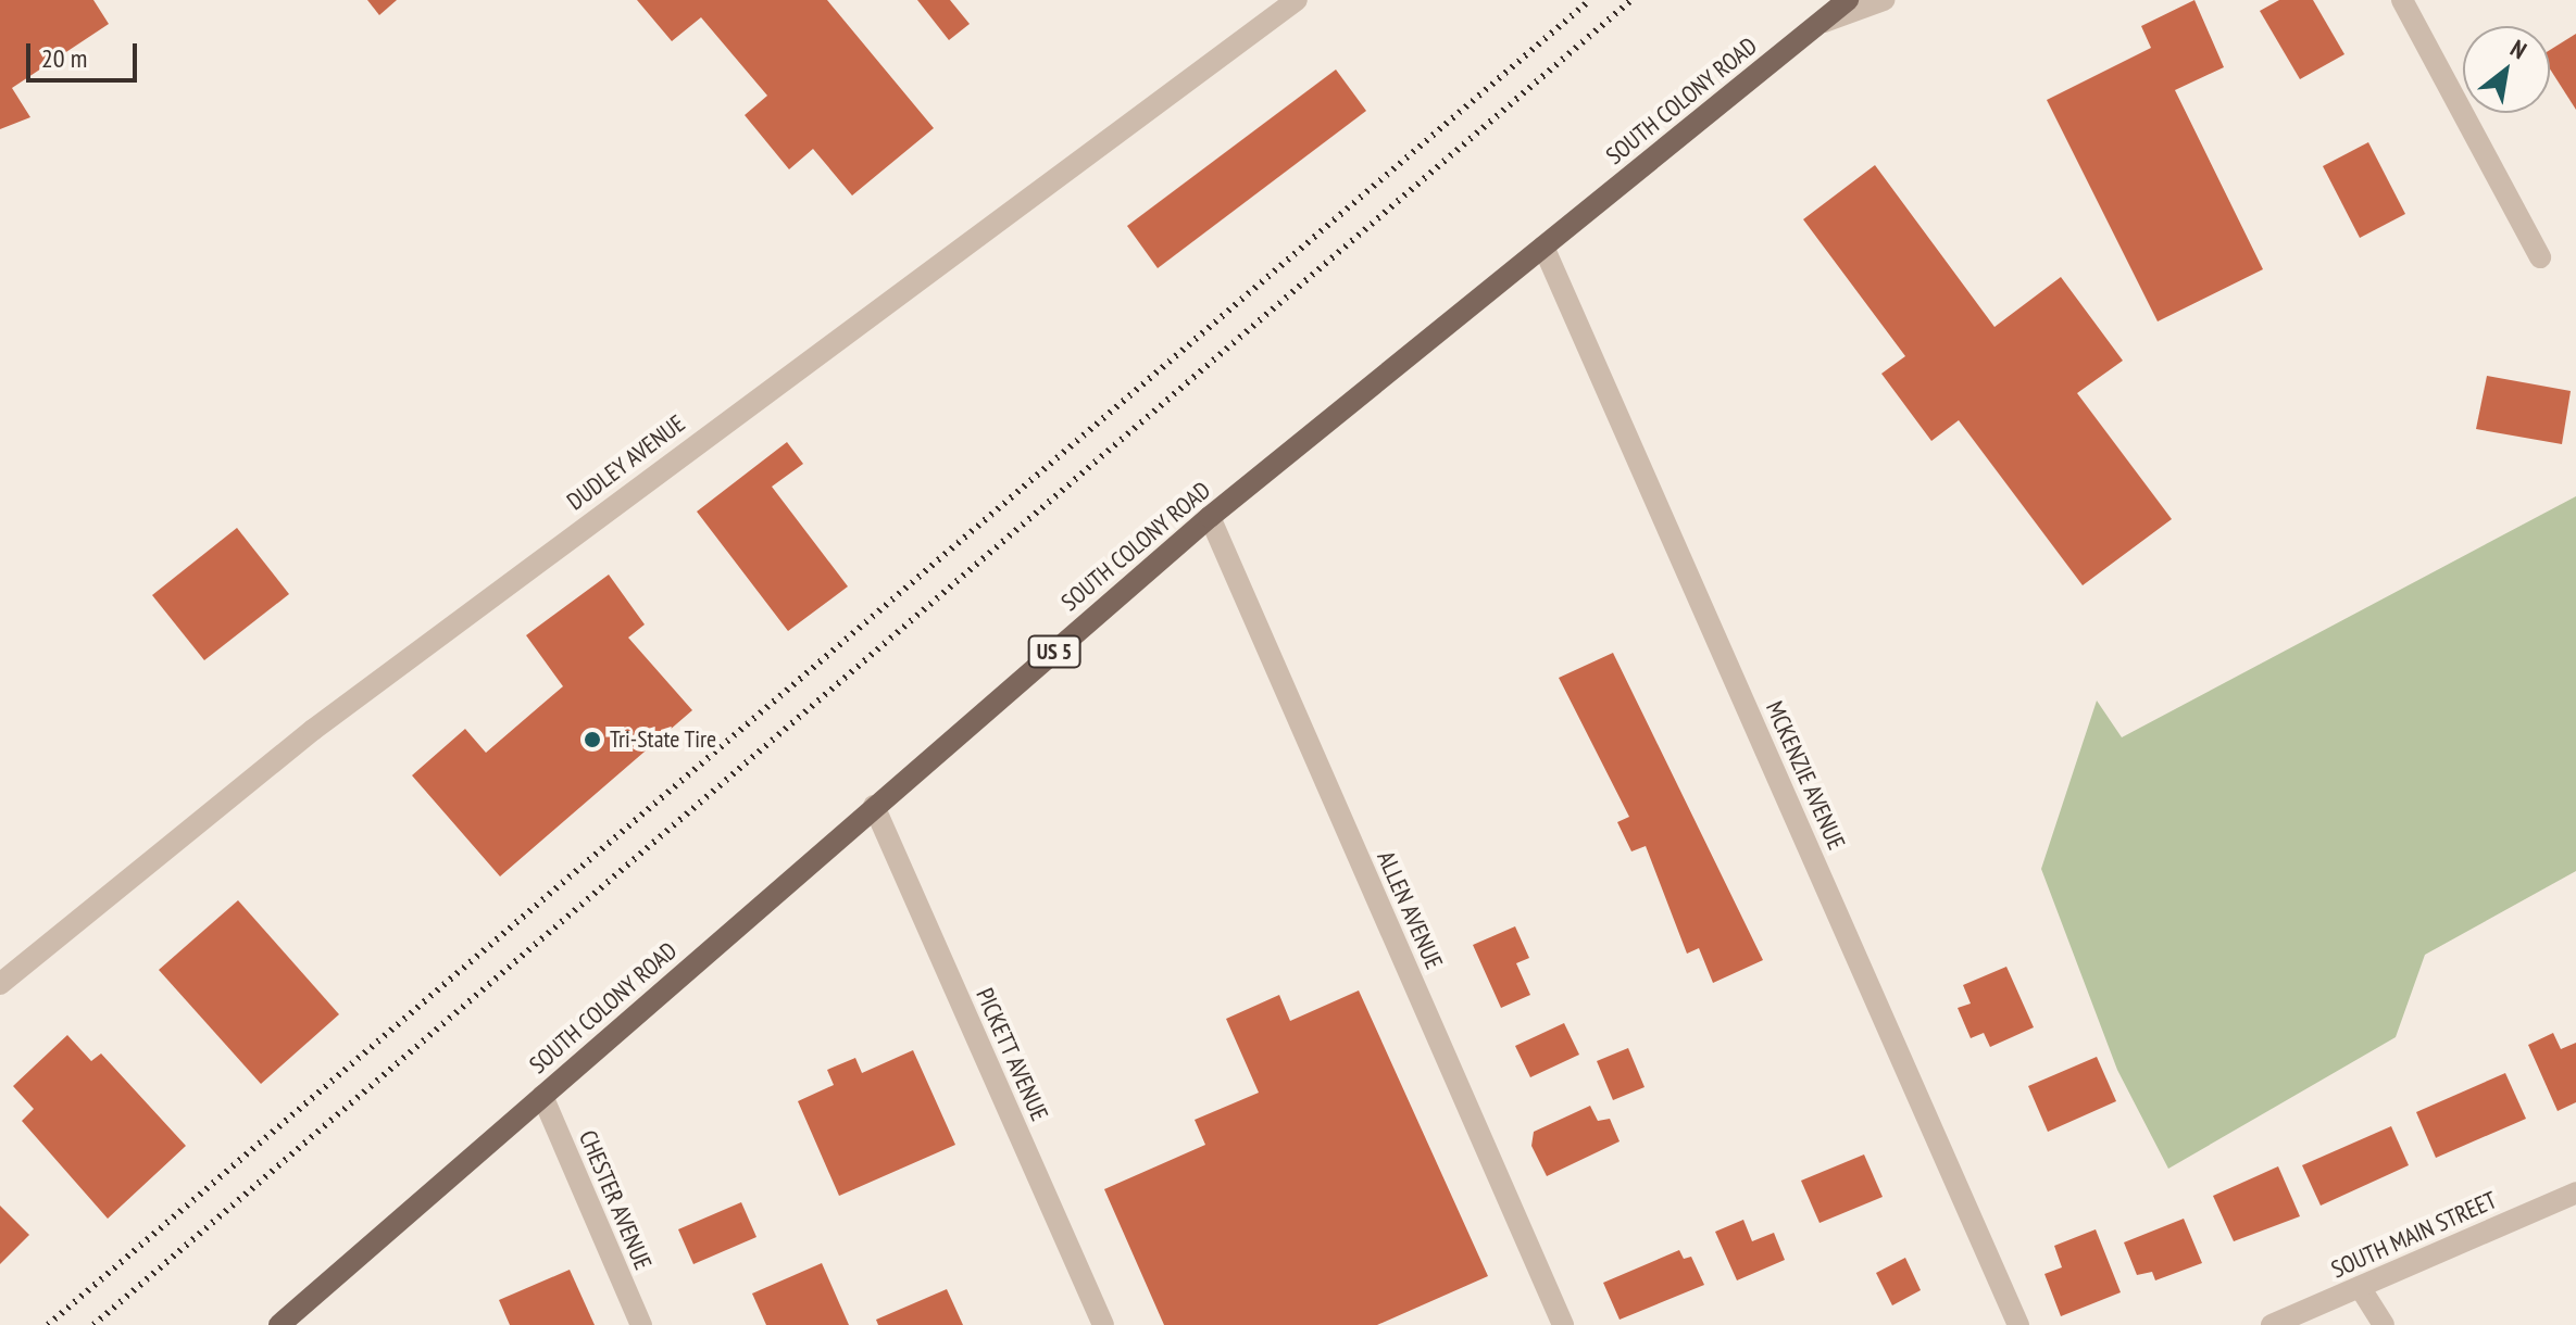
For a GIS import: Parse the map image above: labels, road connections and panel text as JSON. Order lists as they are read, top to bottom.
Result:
{
  "streets": {
    "main road": ["SOUTH COLONY ROAD", "US 5"],
    "street": [
      "DUDLEY AVENUE",
      "MCKENZIE AVENUE",
      "ALLEN AVENUE",
      "PICKETT AVENUE",
      "CHESTER AVENUE",
      "SOUTH MAIN STREET"
    ]
  },
  "crossings": [
    ["SOUTH COLONY ROAD", "MCKENZIE AVENUE"],
    ["SOUTH COLONY ROAD", "ALLEN AVENUE"],
    ["SOUTH COLONY ROAD", "PICKETT AVENUE"],
    ["SOUTH COLONY ROAD", "CHESTER AVENUE"]
  ],
  "places": ["Tri-State Tire"],
  "scale_bar": "20 m",
  "north": "top right"
}
